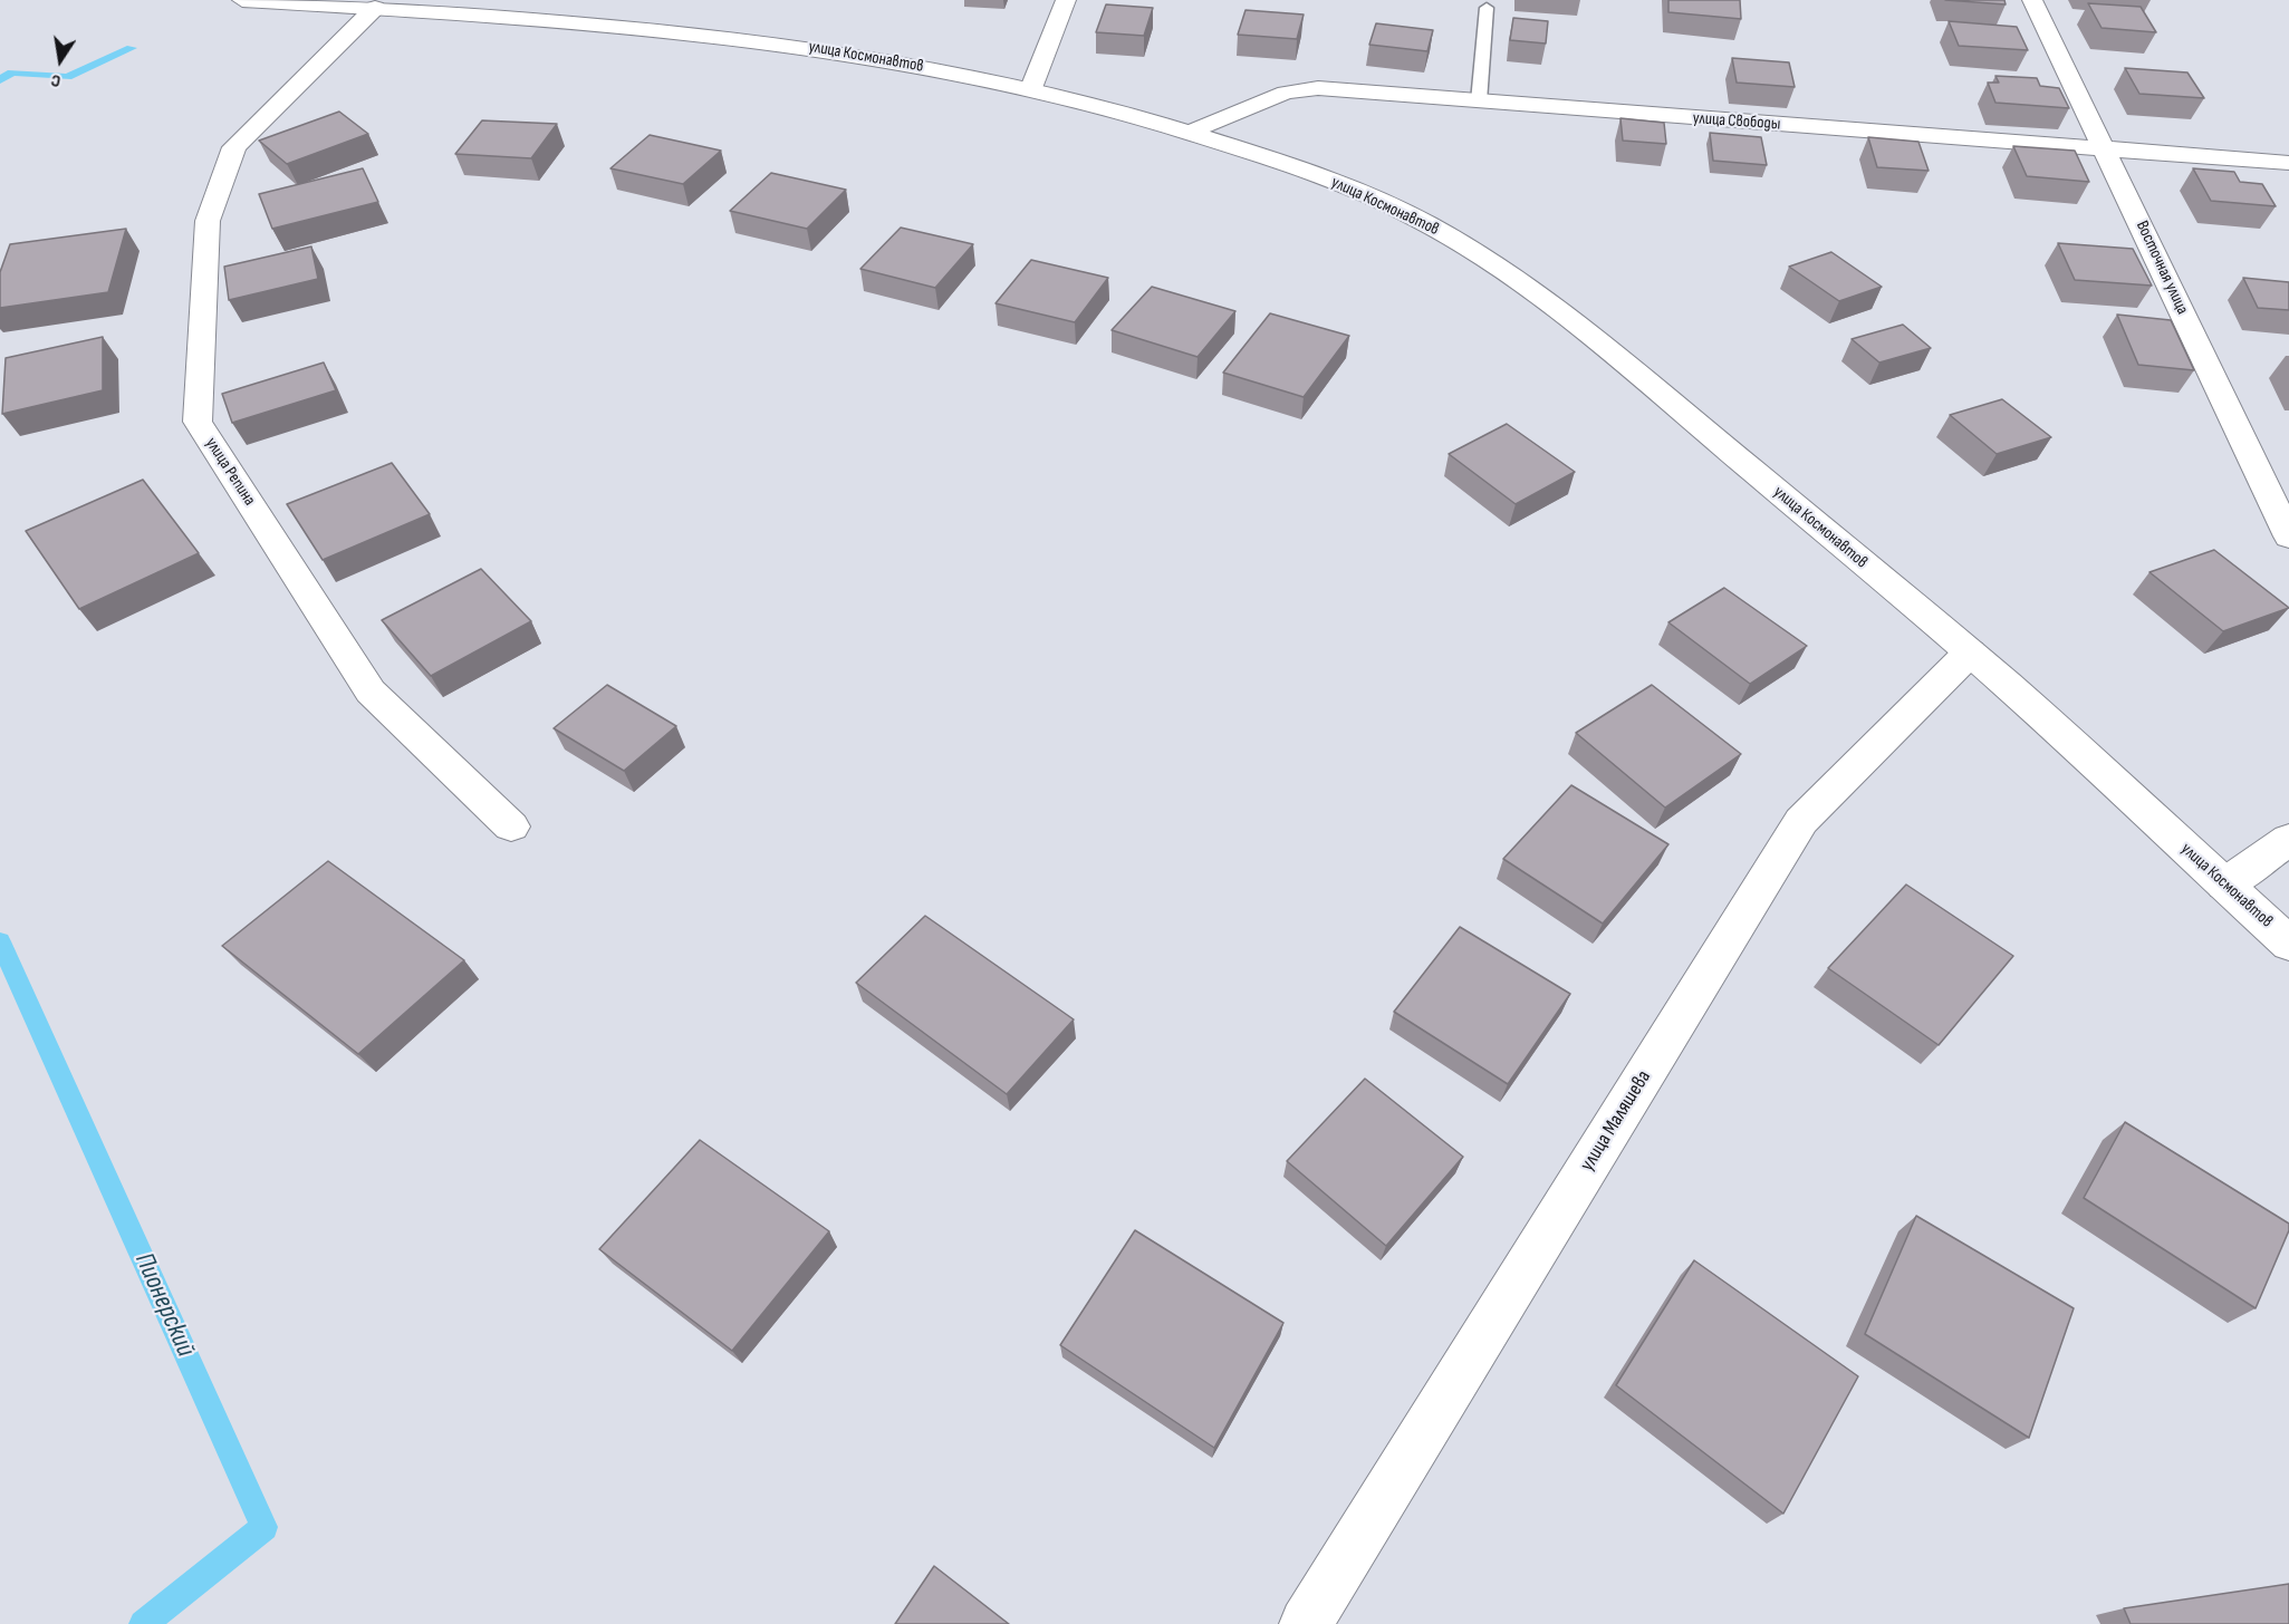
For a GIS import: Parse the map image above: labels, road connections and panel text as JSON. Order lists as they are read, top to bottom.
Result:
{
  "streets": {
    "street": [
      "улица Космонавтов",
      "улица Свободы",
      "Восточная улица",
      "улица Репина",
      "улица Маляшева"
    ]
  },
  "crossings": [
    ["улица Космонавтов", "улица Свободы"],
    ["улица Космонавтов", "улица Репина"],
    ["улица Космонавтов", "улица Маляшева"],
    ["улица Свободы", "Восточная улица"]
  ],
  "water": ["Пионерский"],
  "north": "bottom"
}
